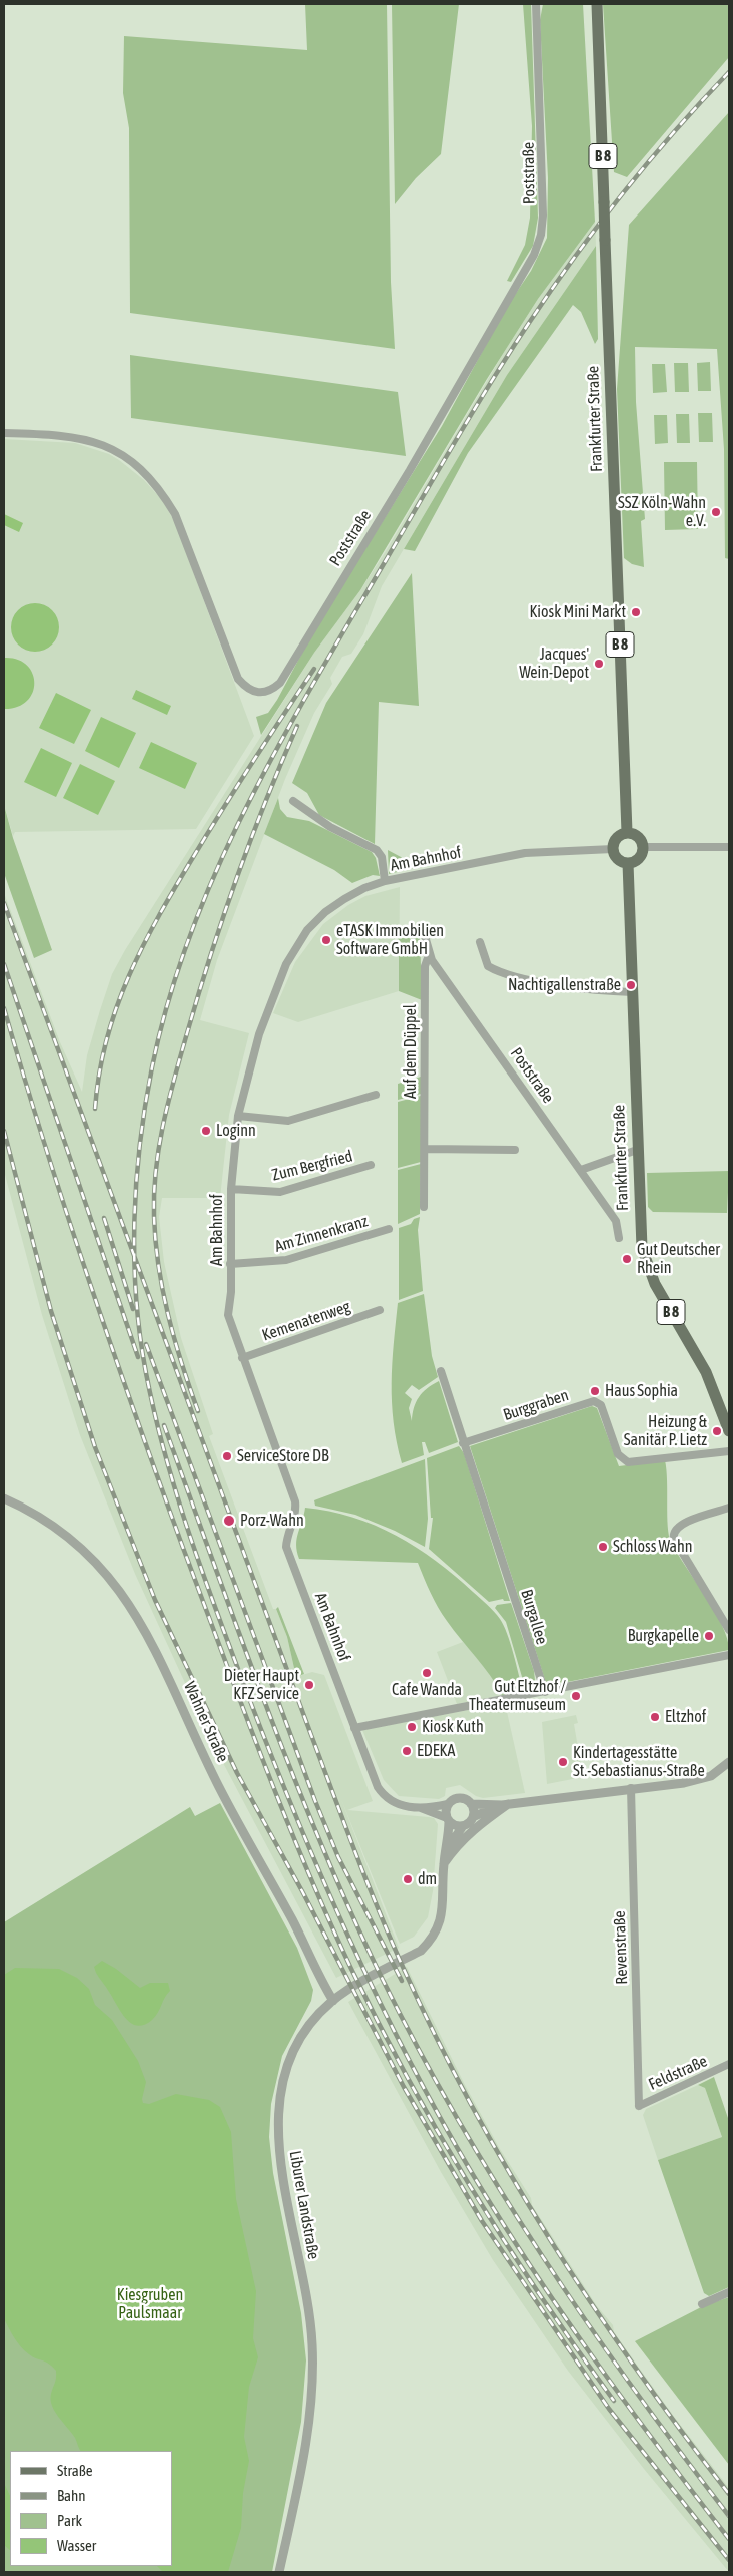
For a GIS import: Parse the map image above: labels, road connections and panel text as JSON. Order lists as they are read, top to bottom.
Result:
{
  "streets": {
    "main road": ["B 8", "Frankfurter Straße"],
    "street": [
      "Poststraße",
      "Am Bahnhof",
      "Auf dem Düppel",
      "Zum Bergfried",
      "Am Zinnenkranz",
      "Kemenatenweg",
      "Burggraben",
      "Burgallee",
      "Wahner Straße",
      "Revenstraße",
      "Feldstraße",
      "Liburer Landstraße"
    ]
  },
  "crossings": [
    ["Poststraße", "Auf dem Düppel"],
    ["Frankfurter Straße", "Am Bahnhof"],
    ["Am Bahnhof", "Zum Bergfried"],
    ["Am Bahnhof", "Am Zinnenkranz"],
    ["Am Bahnhof", "Kemenatenweg"],
    ["Am Bahnhof", "Liburer Landstraße"],
    ["Burggraben", "Burgallee"],
    ["Wahner Straße", "Liburer Landstraße"],
    ["Revenstraße", "Feldstraße"]
  ],
  "parks": ["Kiesgruben Paulsmaar"],
  "places": [
    "SSZ Köln-Wahn e.V.",
    "Kiosk Mini Markt",
    "Jacques' Wein-Depot",
    "eTASK Immobilien Software GmbH",
    "Nachtigallenstraße",
    "Loginn",
    "Gut Deutscher Rhein",
    "Haus Sophia",
    "Heizung & Sanitär P. Lietz",
    "ServiceStore DB",
    "Porz-Wahn",
    "Schloss Wahn",
    "Burgkapelle",
    "Cafe Wanda",
    "Dieter Haupt KFZ Service",
    "Gut Eltzhof / Theatermuseum",
    "Eltzhof",
    "Kiosk Kuth",
    "EDEKA",
    "Kindertagesstätte St.-Sebastianus-Straße",
    "dm"
  ],
  "legend": [
    "Straße",
    "Bahn",
    "Park",
    "Wasser"
  ]
}
